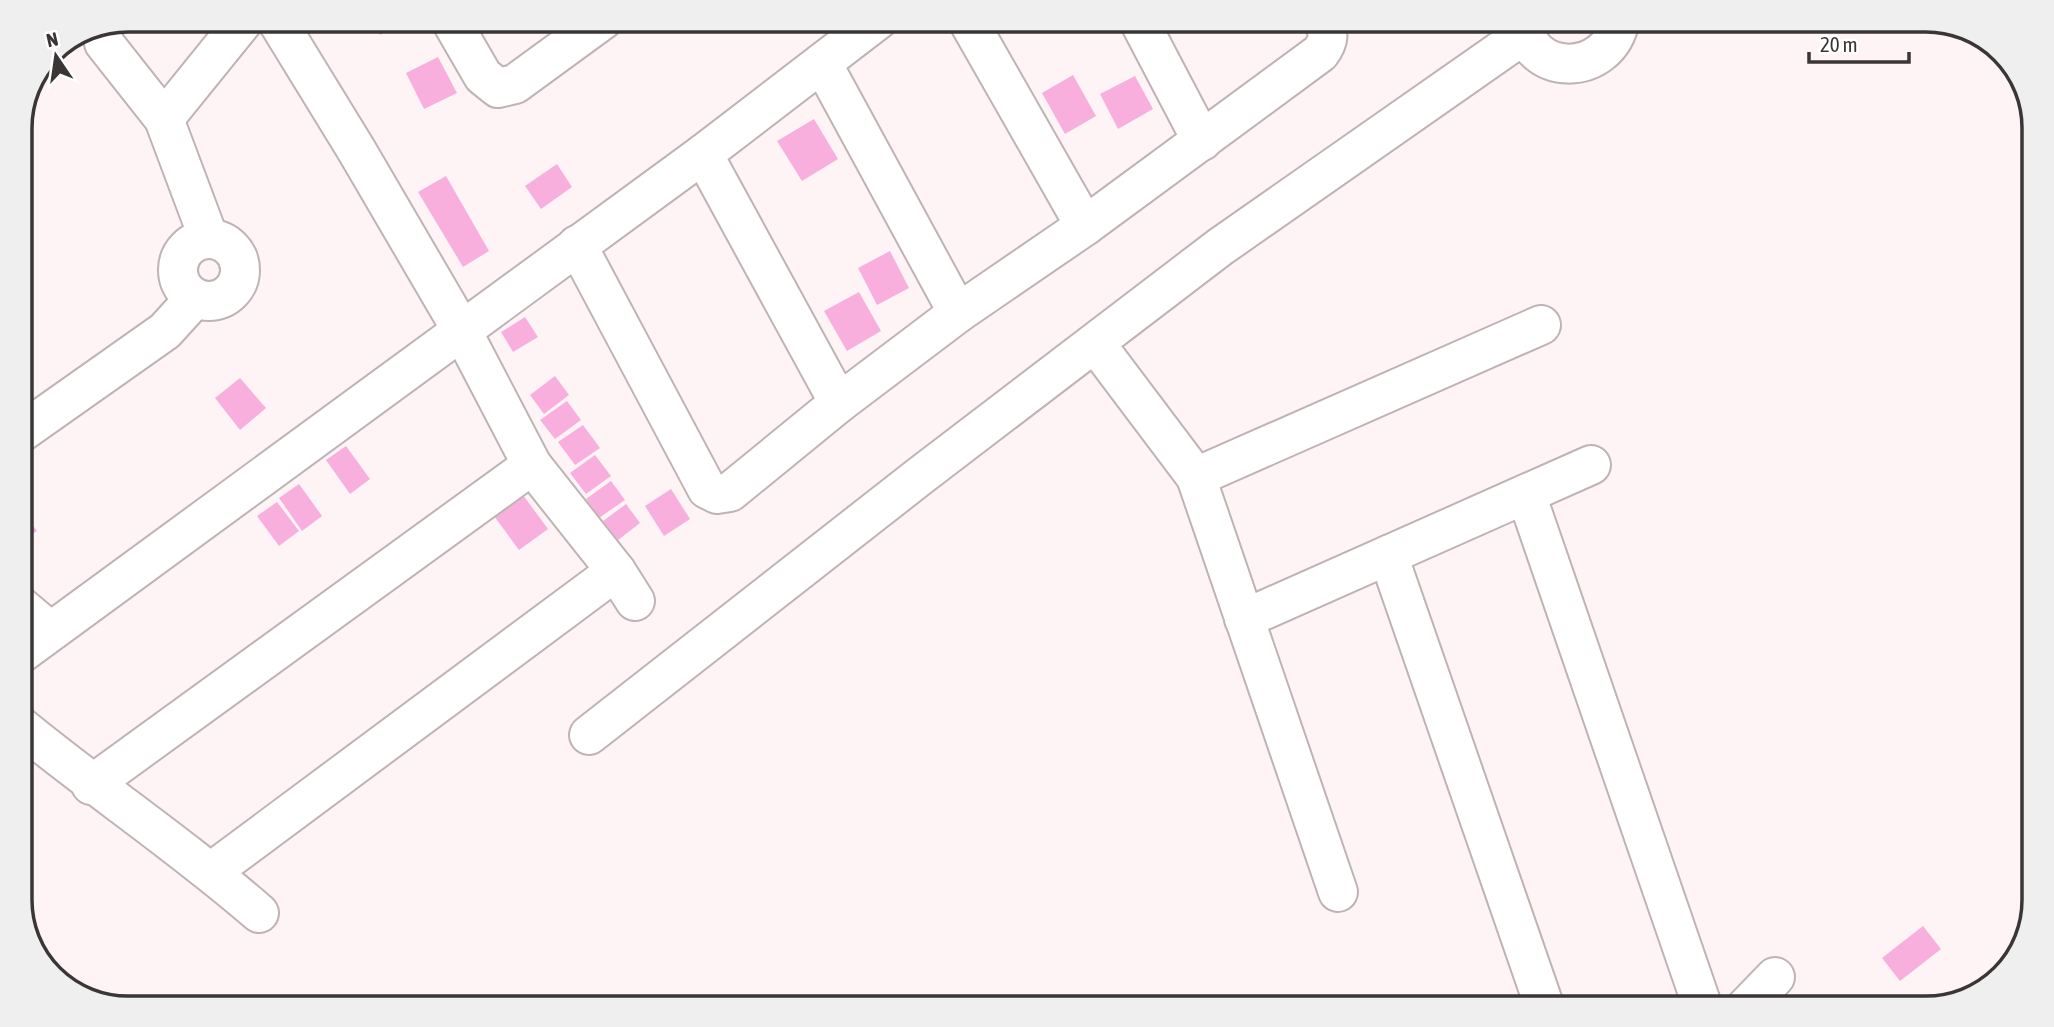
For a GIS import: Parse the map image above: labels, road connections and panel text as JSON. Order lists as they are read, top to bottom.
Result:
{
  "scale_bar": "20 m",
  "north": "top"
}
